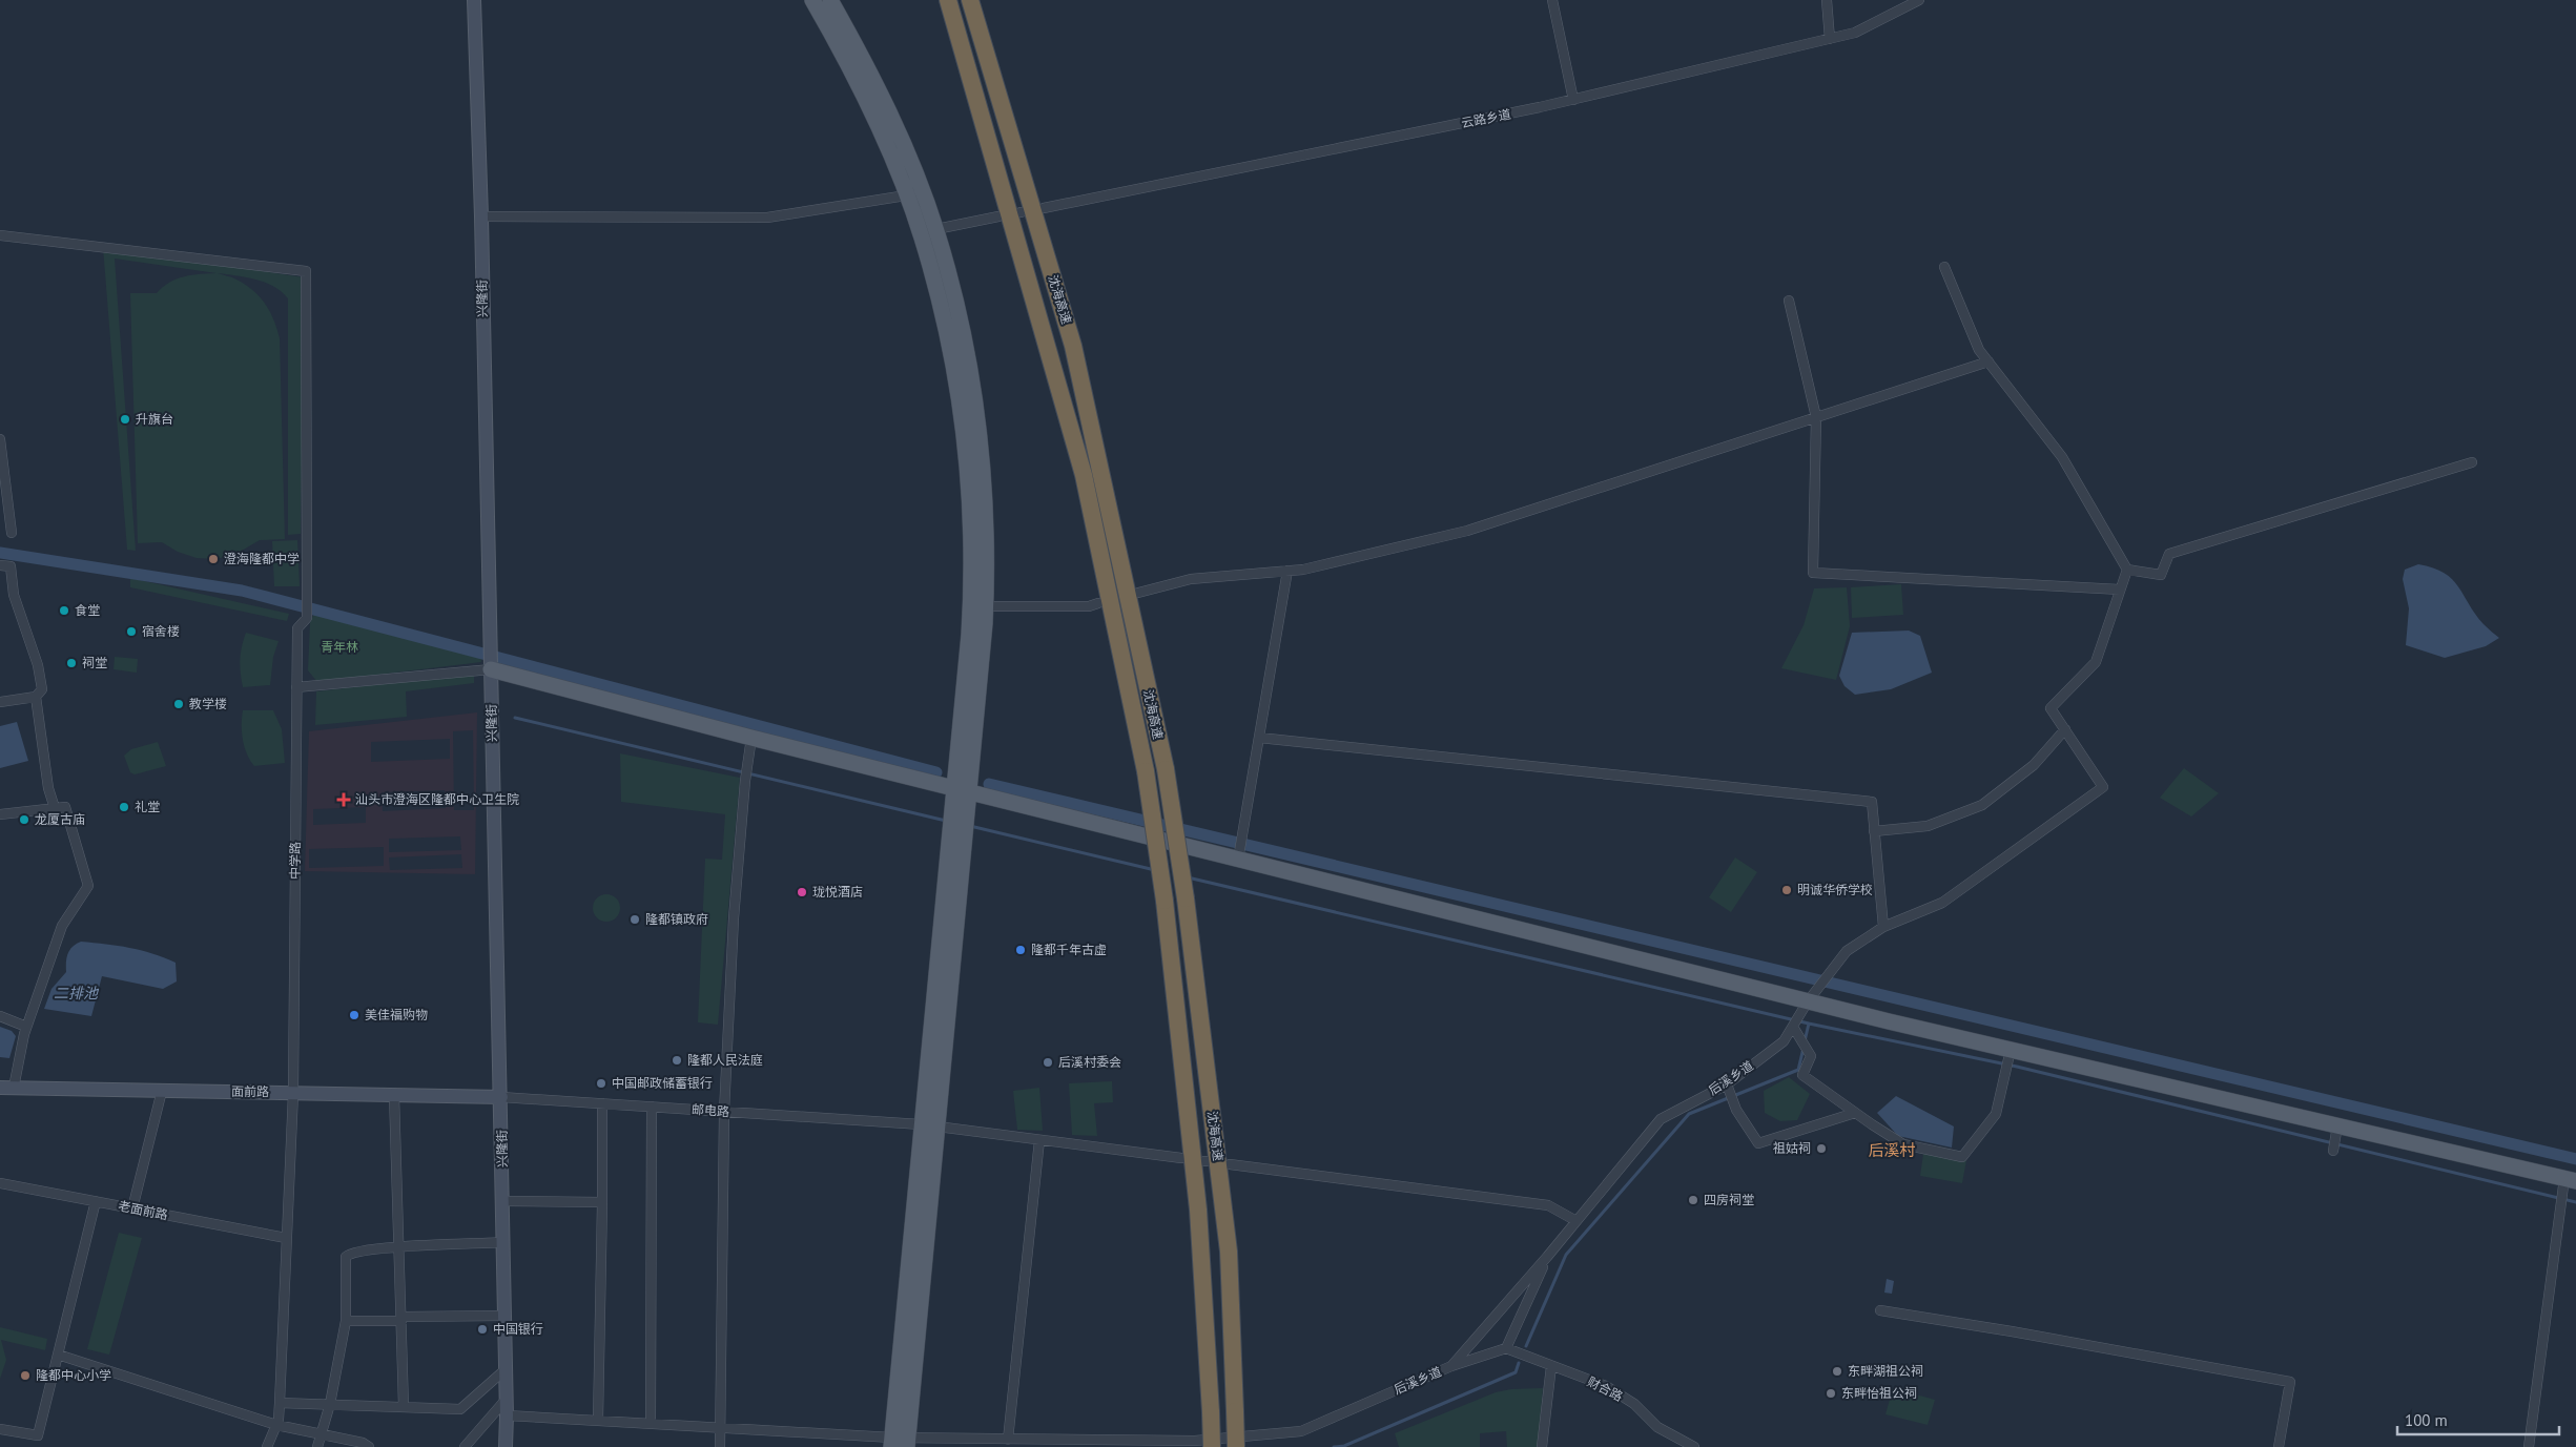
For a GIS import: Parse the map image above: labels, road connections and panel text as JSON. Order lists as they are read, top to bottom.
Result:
{
  "streets": {
    "highway": ["沈海高速"],
    "street": [
      "云路乡道",
      "兴隆街",
      "中学路",
      "后溪乡道",
      "面前路",
      "邮电路",
      "老面前路",
      "财合路"
    ]
  },
  "crossings": [
    ["兴隆街", "后溪乡道"],
    ["兴隆街", "面前路"],
    ["兴隆街", "邮电路"],
    ["中学路", "面前路"],
    ["中学路", "老面前路"],
    ["面前路", "邮电路"]
  ],
  "districts": ["后溪村"],
  "water": ["二排池"],
  "parks": ["青年林"],
  "places": {
    "other": [
      "升旗台",
      "澄海隆都中学",
      "食堂",
      "宿舍楼",
      "祠堂",
      "教学楼",
      "礼堂",
      "龙厦古庙",
      "明诚华侨学校",
      "珑悦酒店",
      "隆都镇政府",
      "隆都千年古虚",
      "美佳福购物",
      "隆都人民法庭",
      "后溪村委会",
      "中国邮政储蓄银行",
      "祖姑祠",
      "四房祠堂",
      "中国银行",
      "东畔湖祖公祠",
      "隆都中心小学",
      "东畔怡祖公祠"
    ],
    "health": ["汕头市澄海区隆都中心卫生院"]
  },
  "scale_bar": "100 m"
}
